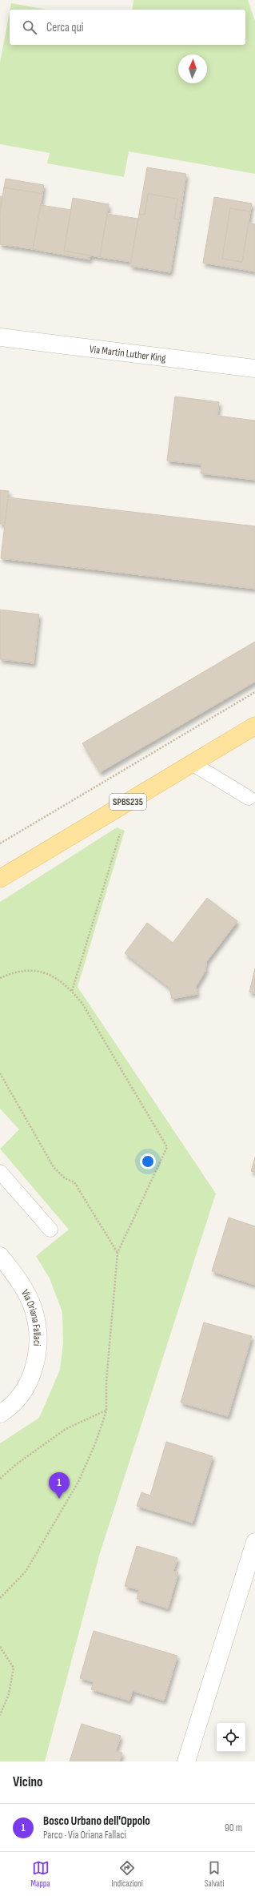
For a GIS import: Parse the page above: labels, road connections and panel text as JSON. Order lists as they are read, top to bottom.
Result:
{
  "streets": {
    "main road": ["SPBS235"],
    "street": ["Via Martin Luther King", "Via Oriana Fallaci"]
  },
  "north": "top",
  "page": {
    "search": "Cerca qui",
    "pins": "1",
    "heading": "Vicino",
    "list": [
      {
        "mark": "1",
        "name": "Bosco Urbano dell'Oppolo",
        "note": "Parco · Via Oriana Fallaci",
        "value": "90 m"
      }
    ],
    "nav": ["Mappa", "Indicazioni", "Salvati"]
  }
}
